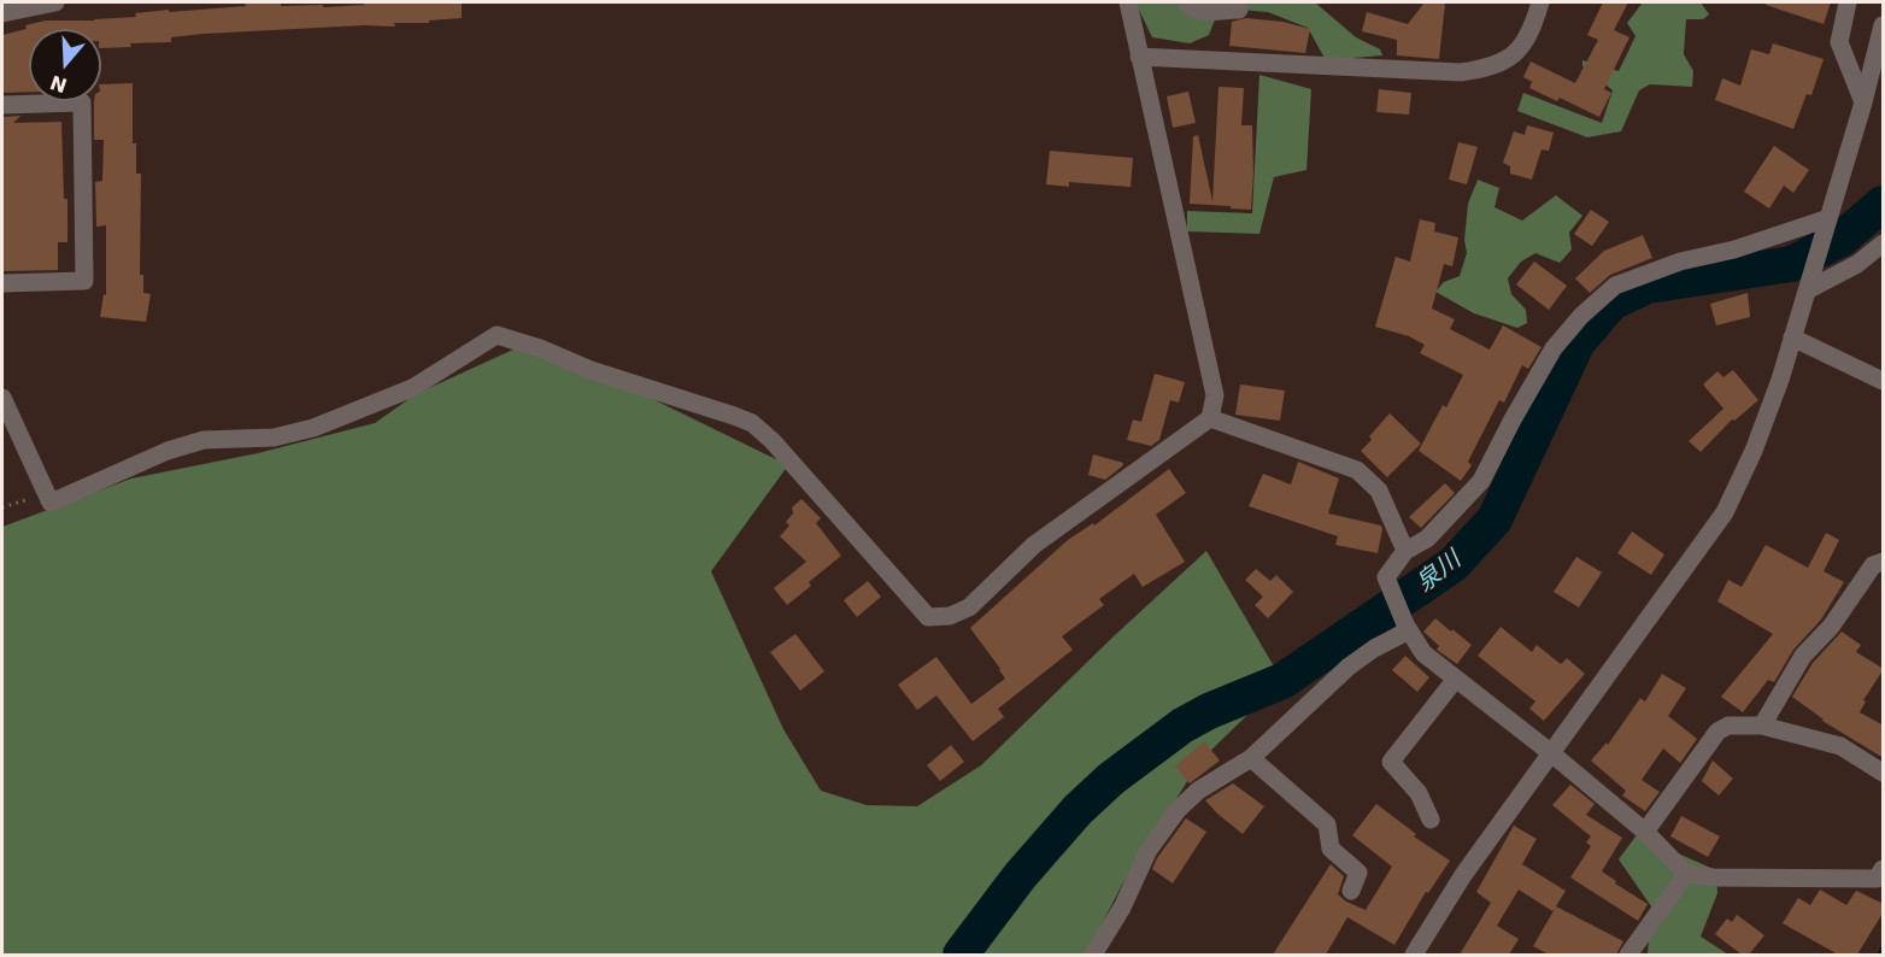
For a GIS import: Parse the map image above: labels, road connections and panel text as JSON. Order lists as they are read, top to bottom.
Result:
{
  "water": ["泉川"],
  "north": "bottom"
}
